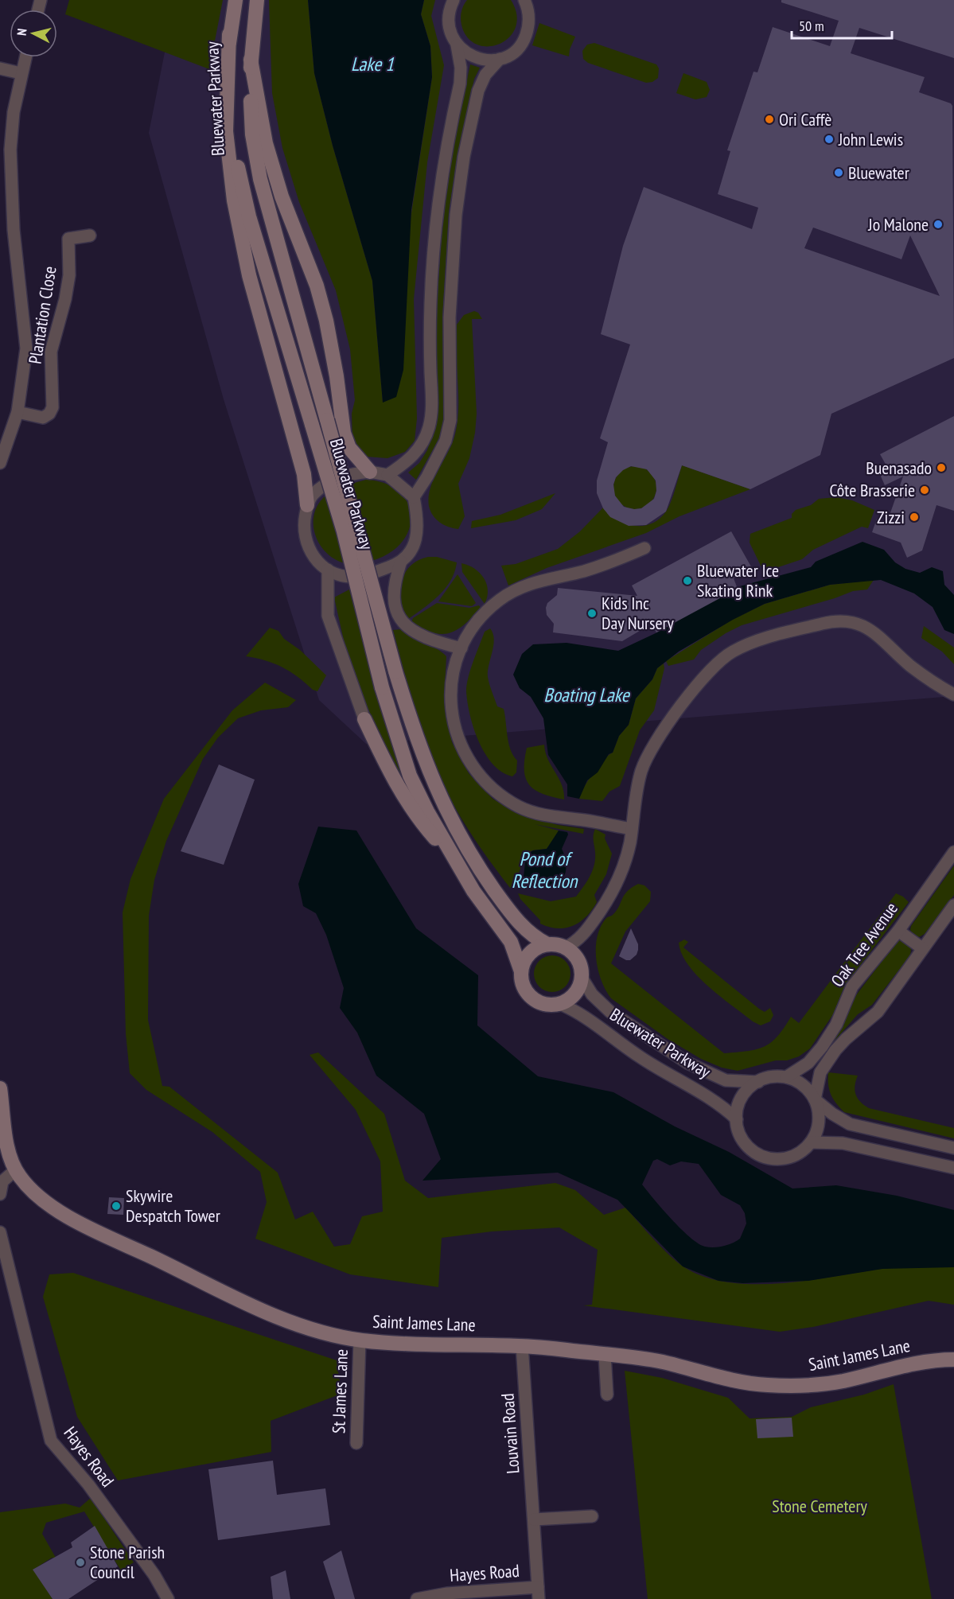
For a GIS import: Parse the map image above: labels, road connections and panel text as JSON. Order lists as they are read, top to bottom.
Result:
{
  "streets": {
    "street": [
      "Bluewater Parkway",
      "Plantation Close",
      "Oak Tree Avenue",
      "Saint James Lane",
      "St James Lane",
      "Louvain Road",
      "Hayes Road"
    ]
  },
  "crossings": [
    ["Bluewater Parkway", "Oak Tree Avenue"],
    ["Saint James Lane", "St James Lane"],
    ["Saint James Lane", "Louvain Road"],
    ["Louvain Road", "Hayes Road"]
  ],
  "water": ["Lake 1", "Boating Lake", "Pond of Reflection"],
  "parks": ["Stone Cemetery"],
  "places": [
    "Ori Caffè",
    "John Lewis",
    "Bluewater",
    "Jo Malone",
    "Buenasado",
    "Côte Brasserie",
    "Zizzi",
    "Bluewater Ice Skating Rink",
    "Kids Inc Day Nursery",
    "Skywire Despatch Tower",
    "Stone Parish Council"
  ],
  "scale_bar": "50 m",
  "north": "left"
}
